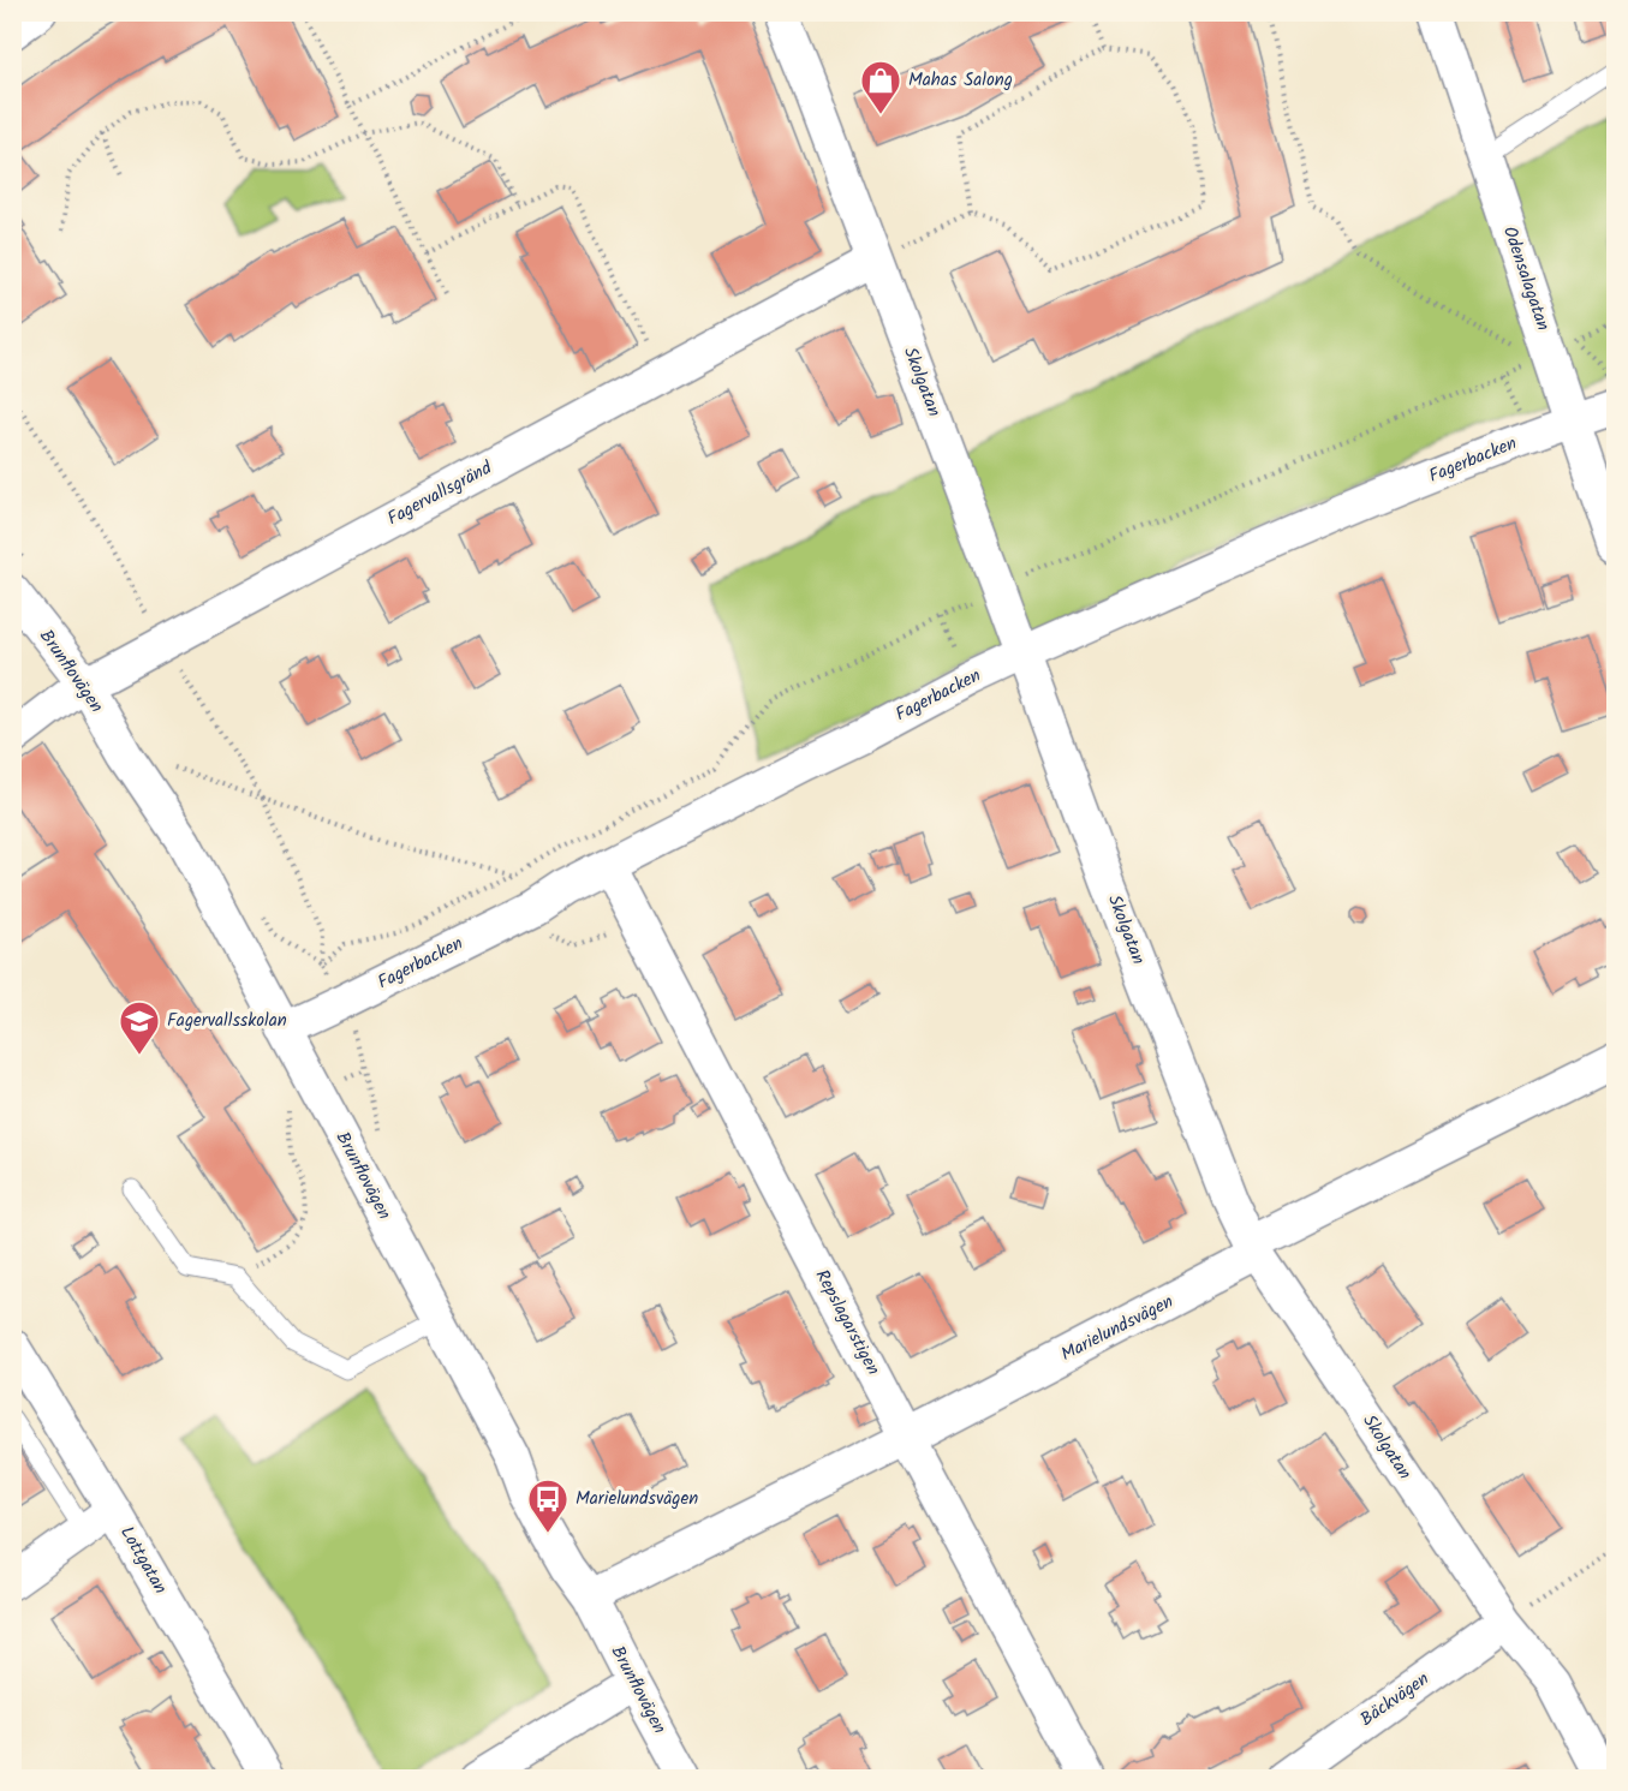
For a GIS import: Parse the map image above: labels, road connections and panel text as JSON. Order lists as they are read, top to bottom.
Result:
{
  "streets": {
    "street": [
      "Odensalagatan",
      "Skolgatan",
      "Fagerbacken",
      "Fagervallsgränd",
      "Brunflovägen",
      "Repslagarstigen",
      "Marielundsvägen",
      "Lottgatan",
      "Bäckvägen"
    ]
  },
  "crossings": [
    ["Odensalagatan", "Fagerbacken"],
    ["Skolgatan", "Fagerbacken"],
    ["Skolgatan", "Fagervallsgränd"],
    ["Skolgatan", "Marielundsvägen"],
    ["Skolgatan", "Bäckvägen"],
    ["Fagerbacken", "Brunflovägen"],
    ["Fagerbacken", "Repslagarstigen"],
    ["Fagervallsgränd", "Brunflovägen"],
    ["Brunflovägen", "Marielundsvägen"],
    ["Repslagarstigen", "Marielundsvägen"]
  ],
  "places": {
    "shop": ["Mahas Salong"],
    "school or university": ["Fagervallsskolan"],
    "bus stop": ["Marielundsvägen"]
  }
}
